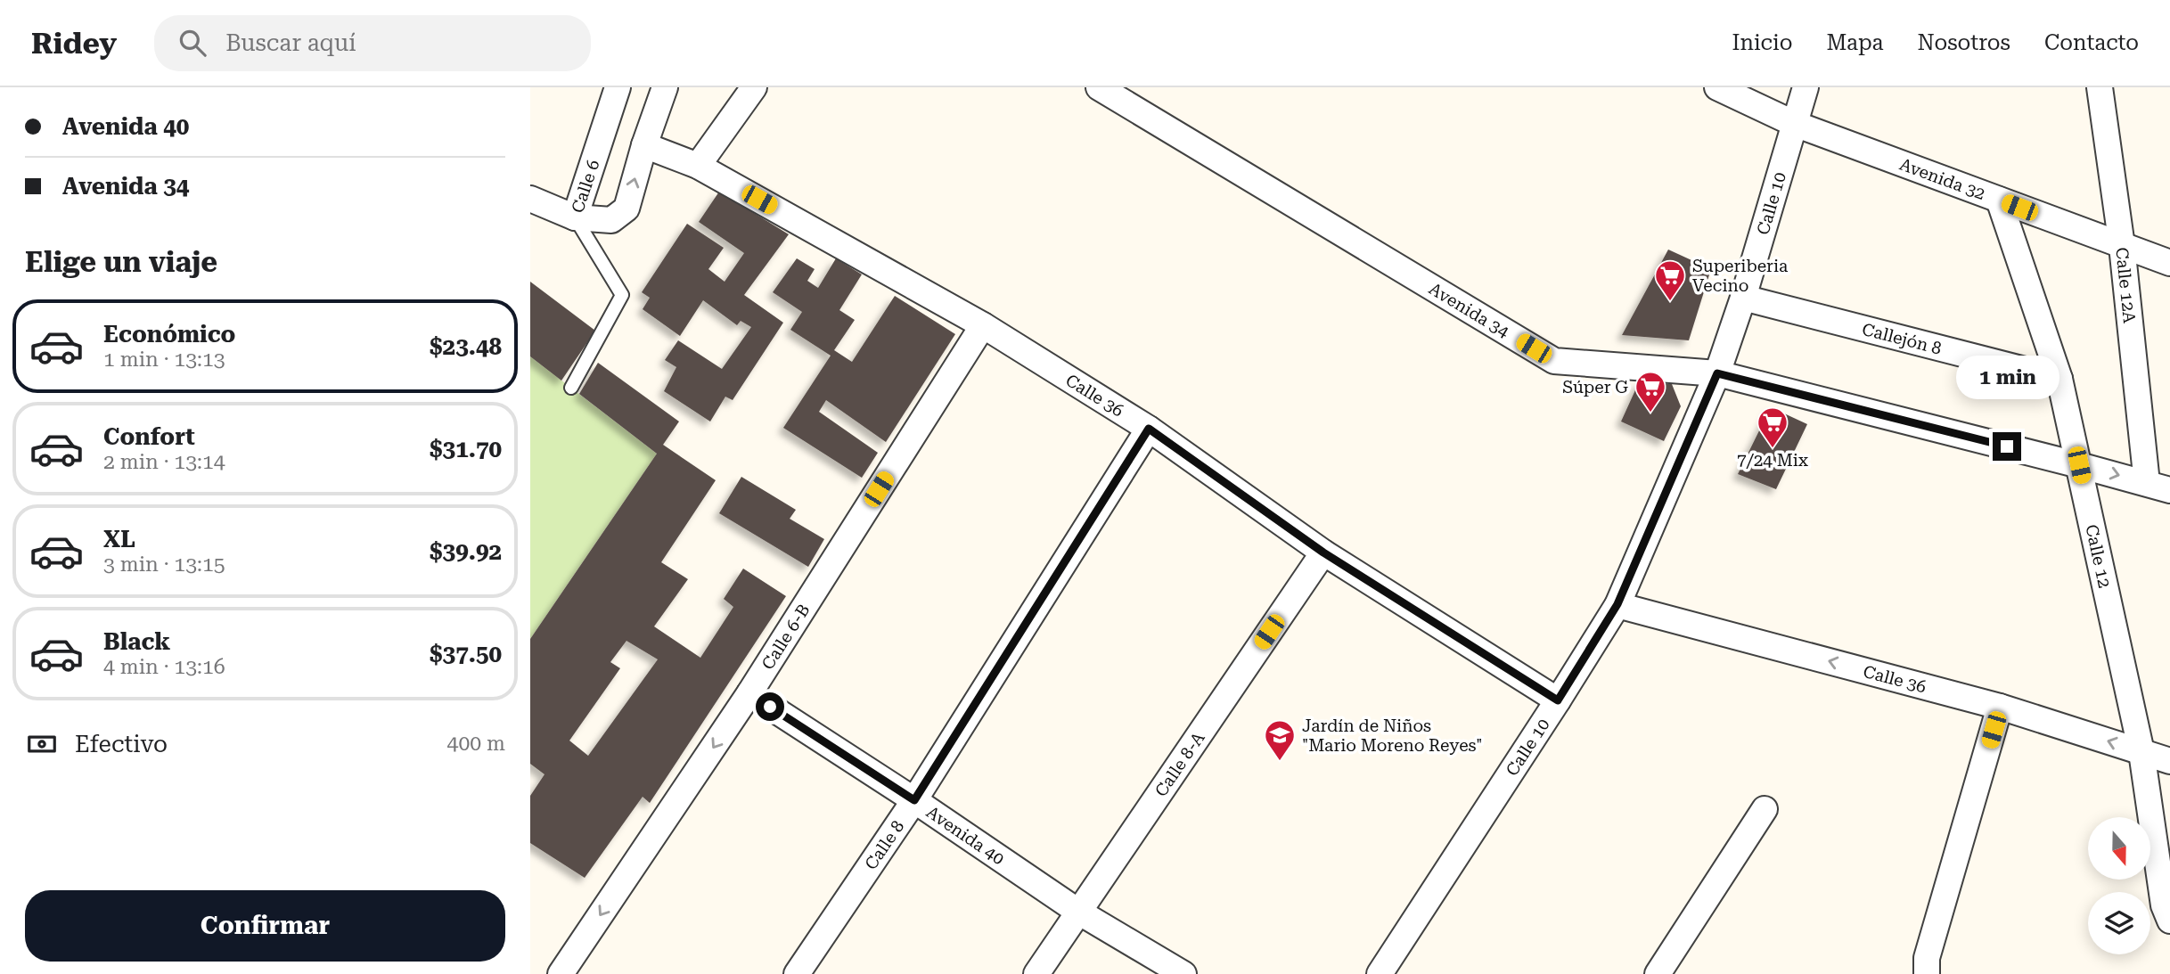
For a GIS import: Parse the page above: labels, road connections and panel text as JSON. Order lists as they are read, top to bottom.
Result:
{
  "streets": {
    "street": [
      "Avenida 32",
      "Calle 6",
      "Calle 10",
      "Calle 12A",
      "Avenida 34",
      "Callejón 8",
      "Calle 36",
      "Calle 12",
      "Calle 6-B",
      "Calle 8-A",
      "Avenida 40",
      "Calle 8"
    ]
  },
  "crossings": [
    ["Avenida 32", "Calle 10"],
    ["Avenida 32", "Calle 12A"],
    ["Avenida 32", "Calle 12"],
    ["Calle 6", "Calle 36"],
    ["Calle 10", "Avenida 34"],
    ["Calle 10", "Callejón 8"],
    ["Calle 10", "Calle 36"],
    ["Calle 12A", "Avenida 34"],
    ["Avenida 34", "Calle 12"],
    ["Callejón 8", "Calle 12"],
    ["Calle 36", "Calle 12"],
    ["Calle 36", "Calle 6-B"],
    ["Calle 36", "Calle 8-A"],
    ["Calle 36", "Calle 8"],
    ["Calle 6-B", "Avenida 40"],
    ["Calle 8-A", "Avenida 40"],
    ["Avenida 40", "Calle 8"]
  ],
  "one_way": ["Calle 6-B"],
  "places": {
    "supermarket": ["Superiberia Vecino", "Súper G", "7/24 Mix"],
    "school or university": ["Jardín de Niños \"Mario Moreno Reyes\""]
  },
  "north": "bottom",
  "page": {
    "header": "Ridey",
    "search": "Buscar aquí",
    "nav": [
      "Inicio",
      "Mapa",
      "Nosotros",
      "Contacto"
    ],
    "banner": ["Avenida 40", "Avenida 34"],
    "heading": "Elige un viaje",
    "list": [
      {
        "name": "Económico",
        "note": "1 min · 13:13",
        "value": "$23.48"
      },
      {
        "name": "Confort",
        "note": "2 min · 13:14",
        "value": "$31.70"
      },
      {
        "name": "XL",
        "note": "3 min · 13:15",
        "value": "$39.92"
      },
      {
        "name": "Black",
        "note": "4 min · 13:16",
        "value": "$37.50"
      }
    ],
    "bubble": "1 min",
    "pay": ["Efectivo", "400 m"],
    "buttons": "Confirmar"
  }
}
